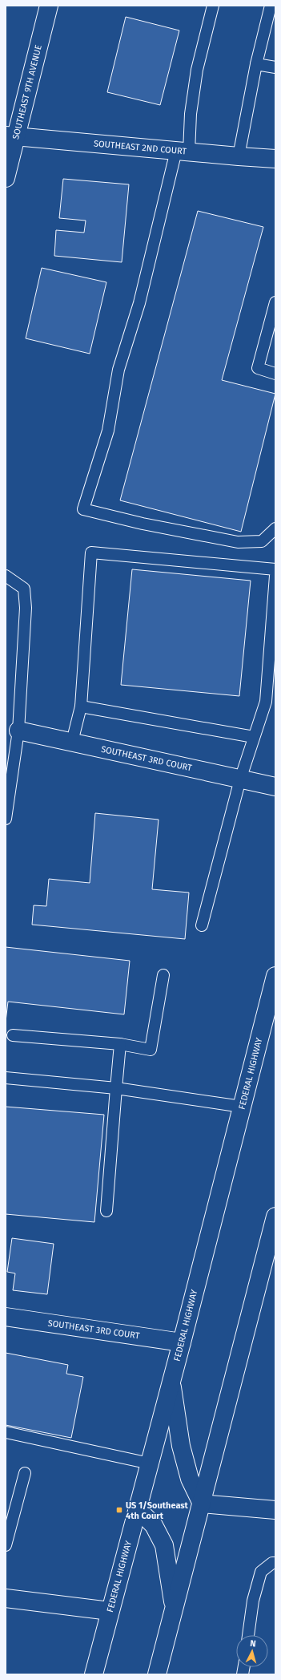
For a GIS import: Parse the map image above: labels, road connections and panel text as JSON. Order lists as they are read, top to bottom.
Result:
{
  "streets": {
    "main road": [
      "SOUTHEAST 9TH AVENUE",
      "SOUTHEAST 2ND COURT",
      "SOUTHEAST 3RD COURT",
      "FEDERAL HIGHWAY"
    ]
  },
  "crossings": [
    ["SOUTHEAST 9TH AVENUE", "SOUTHEAST 2ND COURT"],
    ["SOUTHEAST 3RD COURT", "FEDERAL HIGHWAY"]
  ],
  "places": {
    "transit": ["US 1/Southeast 4th Court"]
  },
  "north": "top"
}
